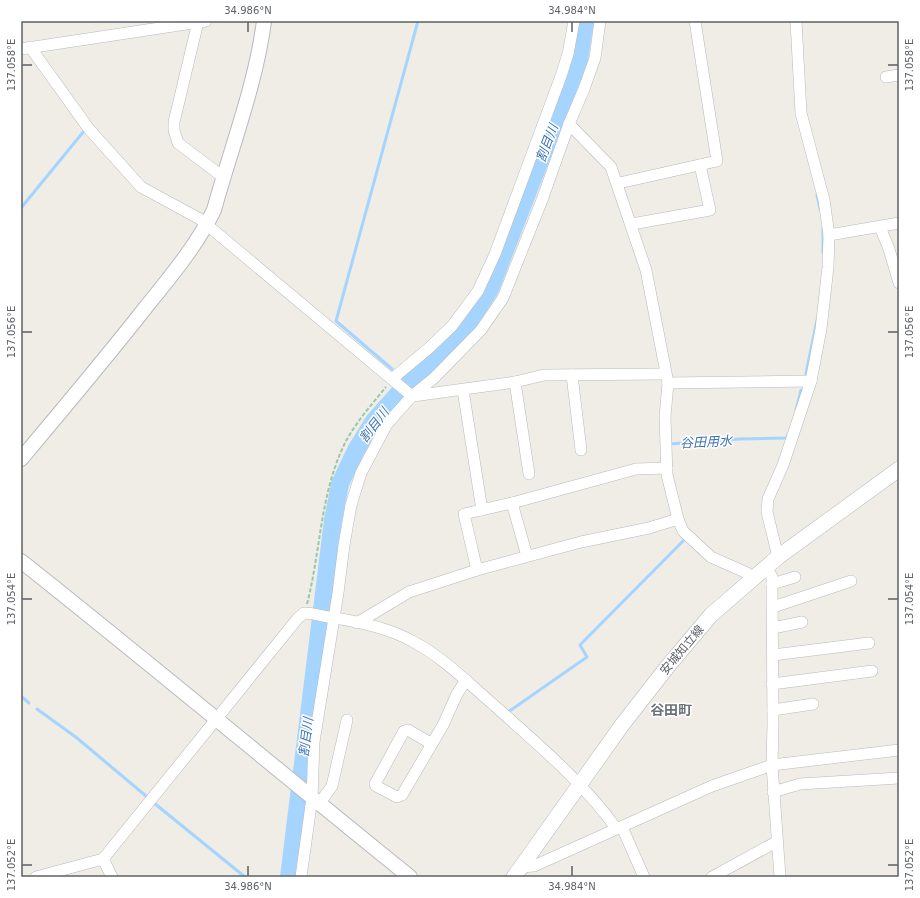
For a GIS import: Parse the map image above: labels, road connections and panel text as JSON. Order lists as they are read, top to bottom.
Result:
{
  "streets": {
    "main road": ["安城知立線"]
  },
  "districts": ["谷田町"],
  "water": ["割目川", "谷田用水"],
  "coordinates": [
    "34.986°N",
    "34.984°N",
    "137.058°E",
    "137.056°E",
    "137.054°E",
    "137.052°E"
  ]
}
